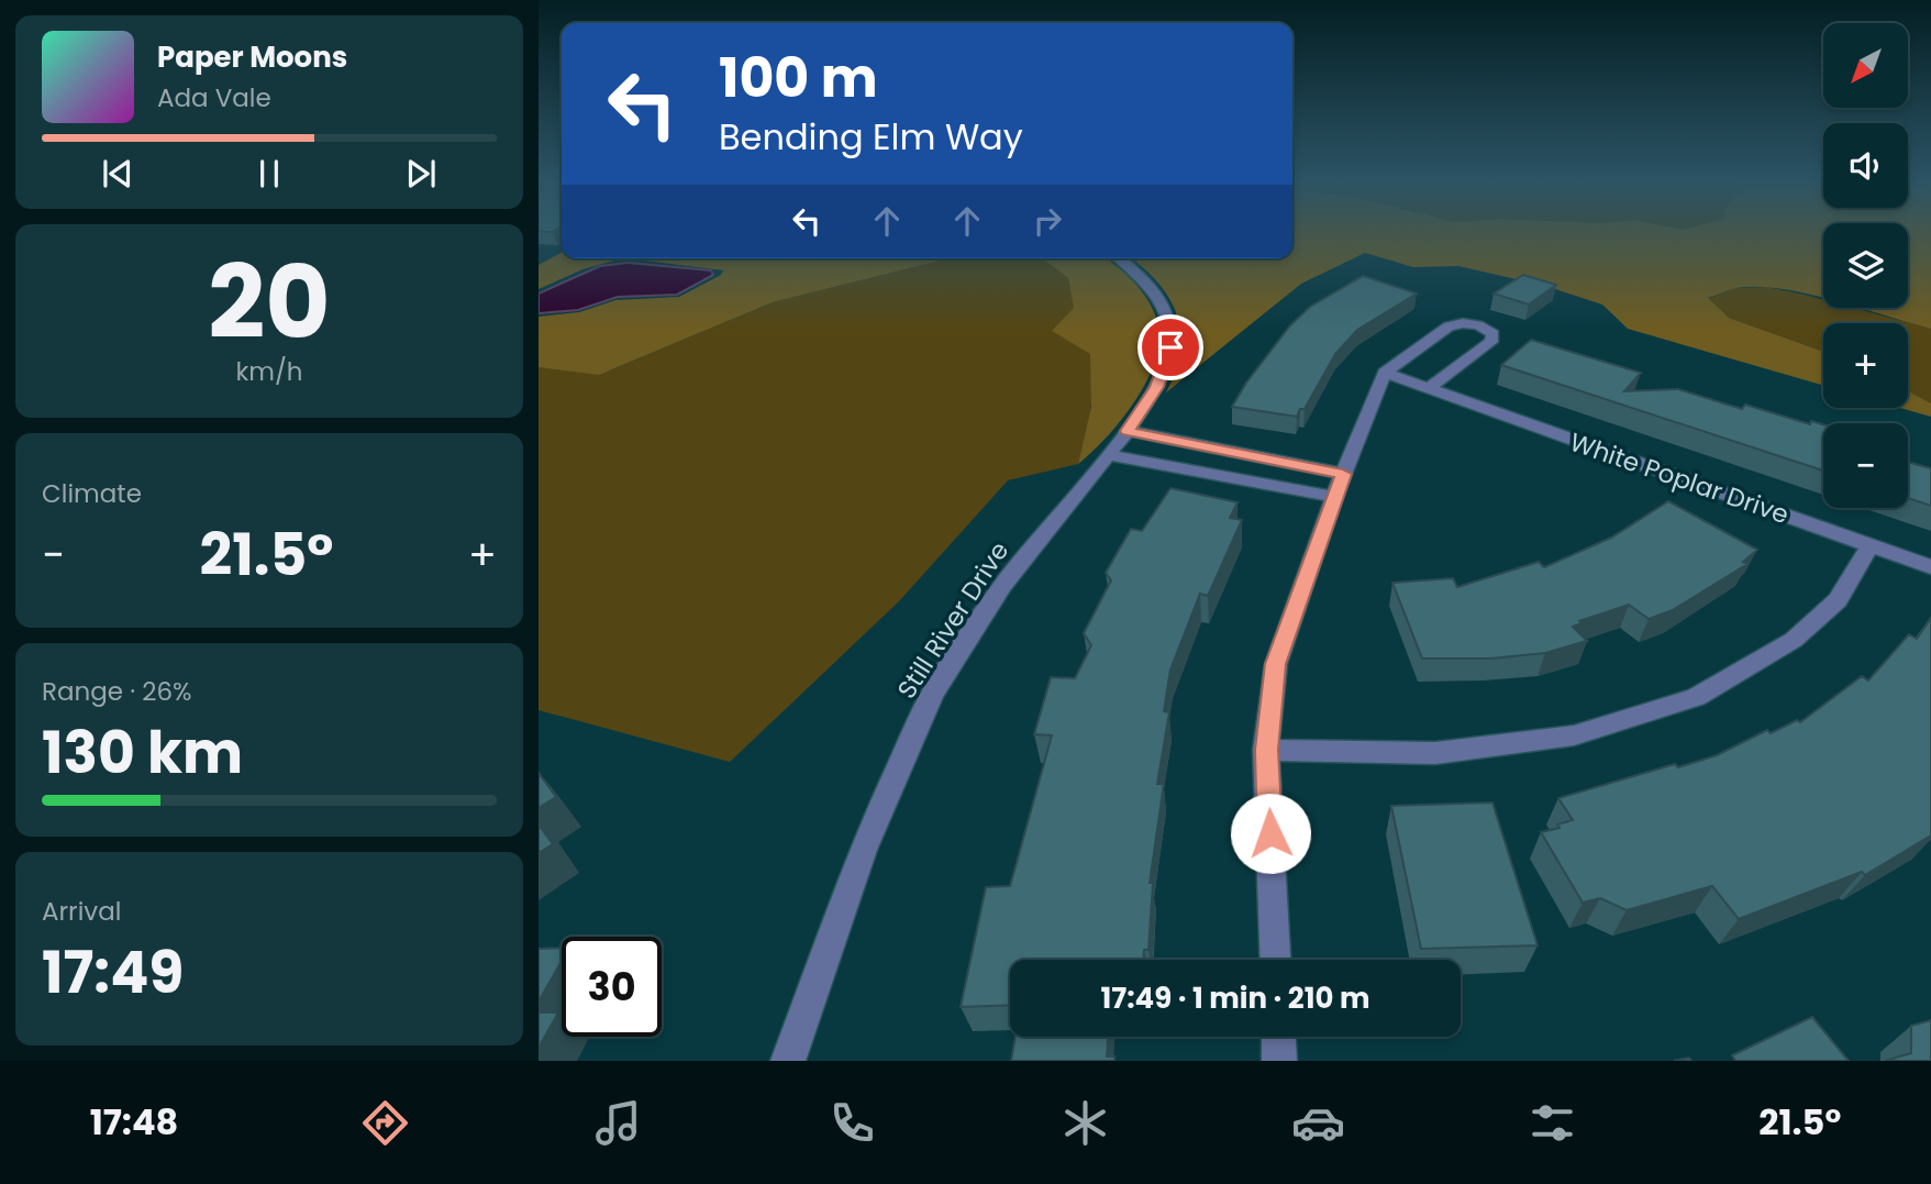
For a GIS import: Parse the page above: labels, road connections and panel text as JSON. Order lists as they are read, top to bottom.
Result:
{
  "streets": {
    "street": ["White Poplar Drive", "Still River Drive"]
  },
  "north": "bottom left",
  "page": {
    "map_buttons": ["+", "−"],
    "turn": ["100 m", "Bending Elm Way"],
    "song": ["Paper Moons", "Ada Vale"],
    "tile": [
      ["20", "km/h"],
      "Climate",
      ["Range · 26%", "130 km"],
      ["Arrival", "17:49"]
    ],
    "heat": ["−", "21.5°", "+"],
    "limit": "30",
    "trip": "17:49 · 1 min · 210 m",
    "tabs": ["17:48", "21.5°"]
  }
}
